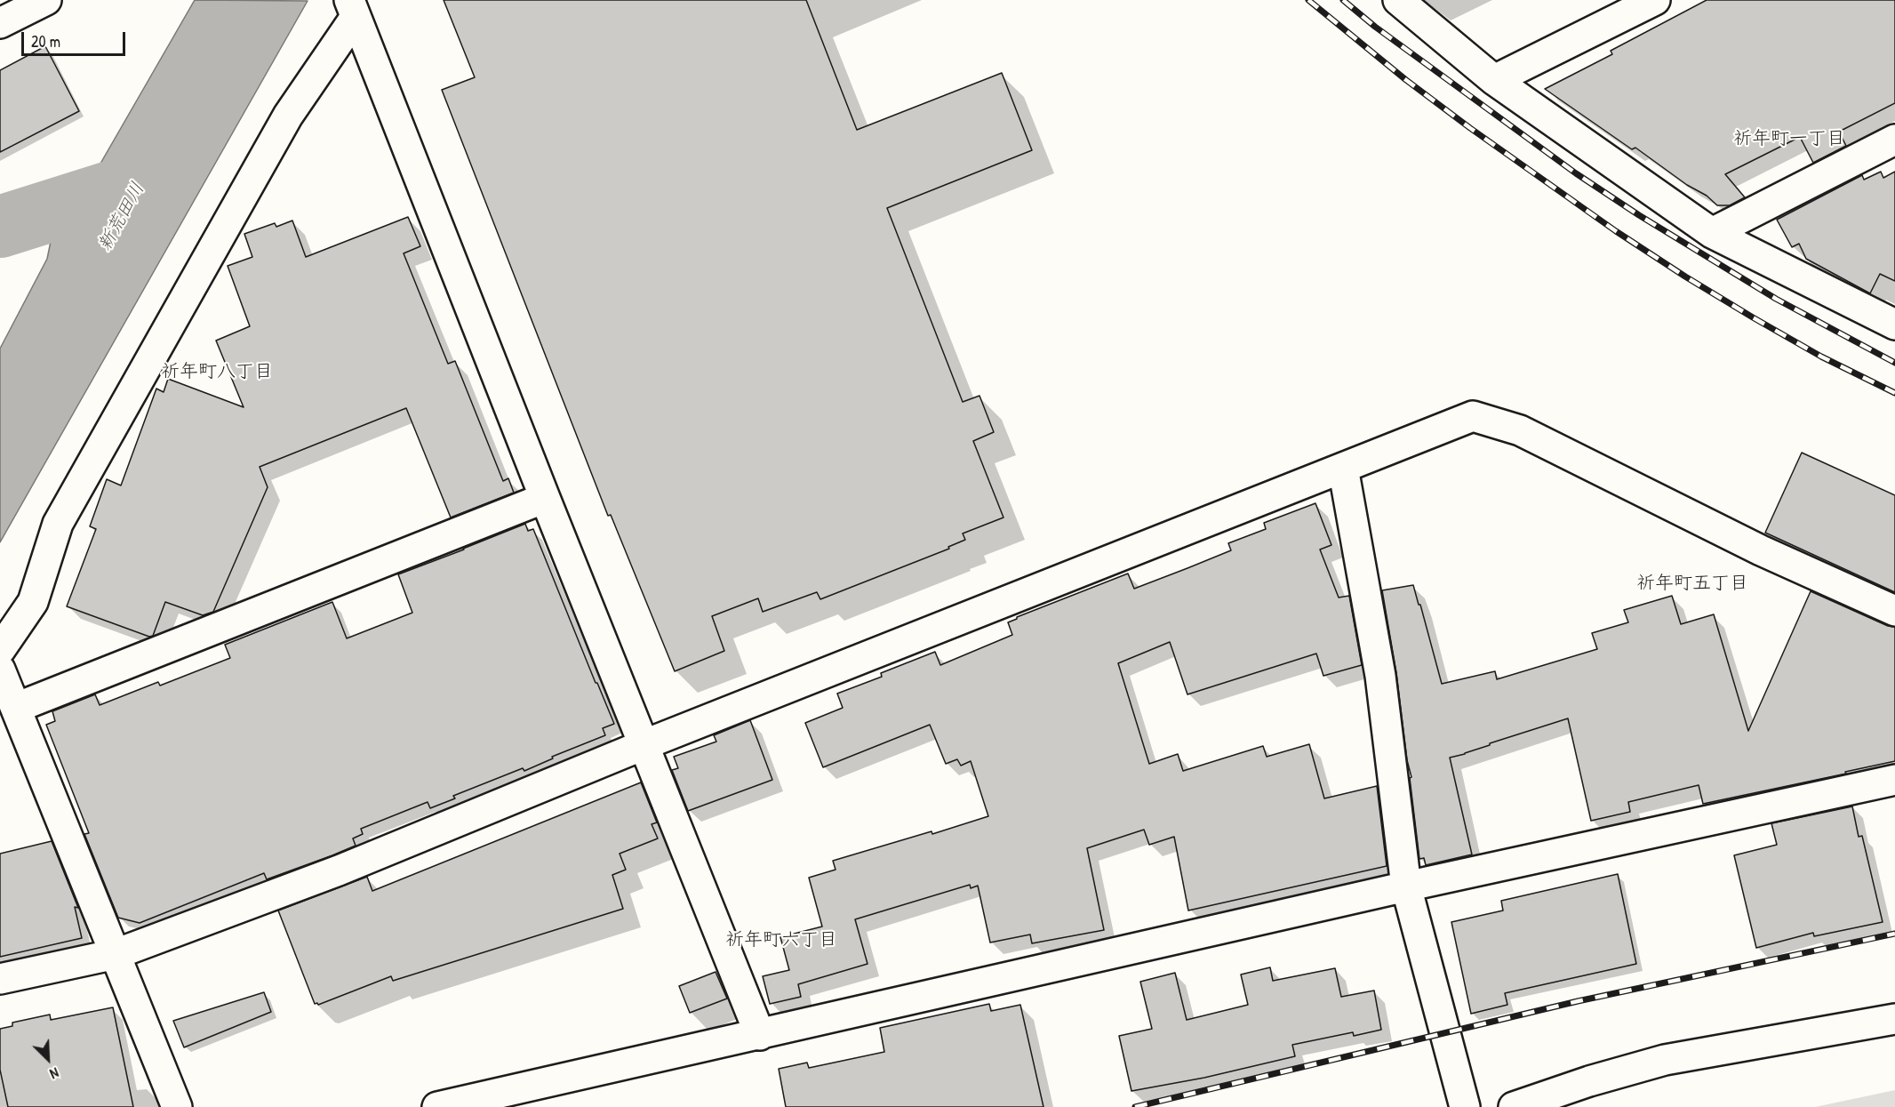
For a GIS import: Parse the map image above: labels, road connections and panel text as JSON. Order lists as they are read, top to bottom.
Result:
{
  "districts": [
    "祈年町一丁目",
    "祈年町八丁目",
    "祈年町五丁目",
    "祈年町六丁目"
  ],
  "water": ["新荒田川"],
  "scale_bar": "20 m",
  "north": "bottom right"
}
